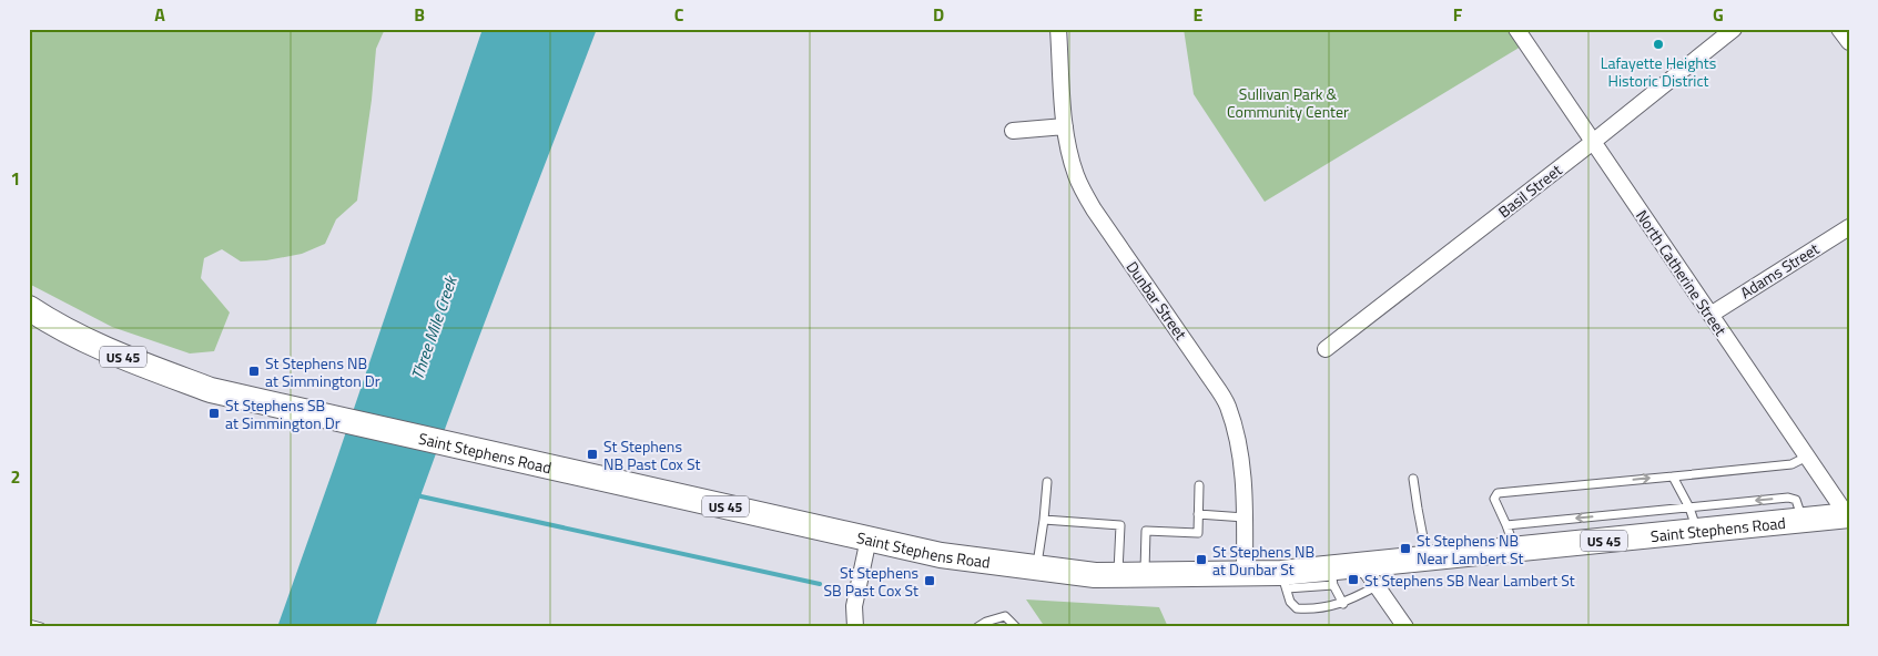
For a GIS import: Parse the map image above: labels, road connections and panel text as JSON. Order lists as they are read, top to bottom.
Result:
{
  "streets": {
    "main road": ["US 45", "Saint Stephens Road"],
    "street": [
      "Basil Street",
      "Adams Street",
      "North Catherine Street",
      "Dunbar Street"
    ]
  },
  "crossings": [
    ["Basil Street", "North Catherine Street"],
    ["Adams Street", "North Catherine Street"],
    ["North Catherine Street", "Saint Stephens Road"],
    ["Dunbar Street", "Saint Stephens Road"]
  ],
  "water": ["Three Mile Creek"],
  "parks": ["Sullivan Park & Community Center"],
  "places": {
    "other": ["Lafayette Heights Historic District"],
    "transit": [
      "St Stephens NB at Simmington Dr",
      "St Stephens SB at Simmington Dr",
      "St Stephens NB Past Cox St",
      "St Stephens NB Near Lambert St",
      "St Stephens NB at Dunbar St",
      "St Stephens SB Near Lambert St",
      "St Stephens SB Past Cox St"
    ]
  },
  "grid": {
    "columns": [
      "A",
      "B",
      "C",
      "D",
      "E",
      "F",
      "G"
    ],
    "rows": ["1", "2"]
  }
}
